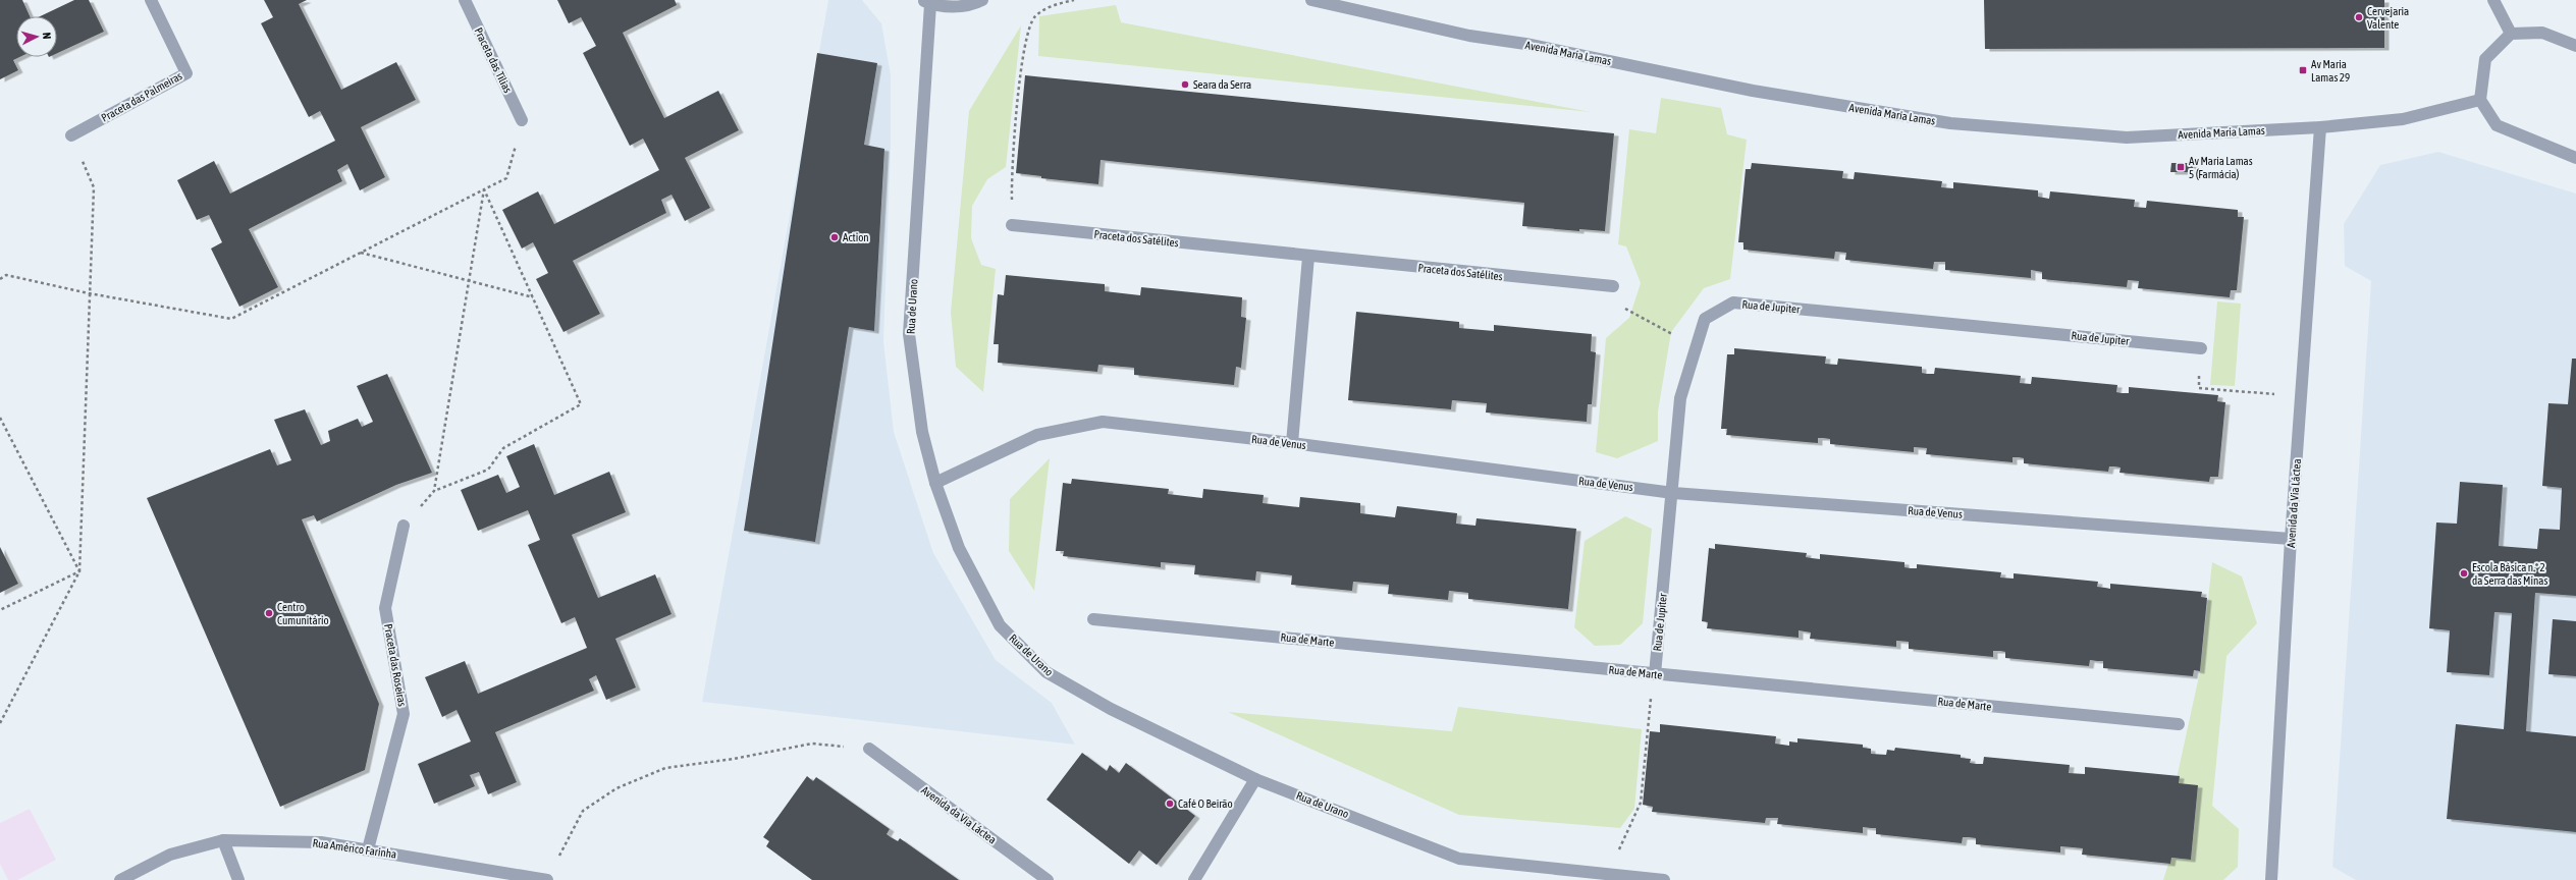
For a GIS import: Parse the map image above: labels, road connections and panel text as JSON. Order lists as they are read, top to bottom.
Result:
{
  "streets": {
    "street": [
      "Avenida Maria Lamas",
      "Praceta das Tílias",
      "Praceta das Palmeiras",
      "Praceta dos Satélites",
      "Rua de Urano",
      "Rua de Jupiter",
      "Rua de Venus",
      "Avenida da Via Láctea",
      "Rua de Marte",
      "Praceta das Roseiras",
      "Rua Américo Farinha"
    ]
  },
  "crossings": [
    ["Avenida Maria Lamas", "Avenida da Via Láctea"],
    ["Rua de Urano", "Rua de Venus"],
    ["Rua de Jupiter", "Rua de Venus"],
    ["Rua de Jupiter", "Rua de Marte"],
    ["Rua de Venus", "Avenida da Via Láctea"],
    ["Praceta das Roseiras", "Rua Américo Farinha"]
  ],
  "places": {
    "other": [
      "Cervejaria Valente",
      "Seara da Serra",
      "Action",
      "Escola Básica n.º 2 da Serra das Minas",
      "Centro Cumunitário",
      "Café O Beirão"
    ],
    "transit": ["Av Maria Lamas 29", "Av Maria Lamas 5 (Farmácia)"]
  },
  "north": "right"
}
